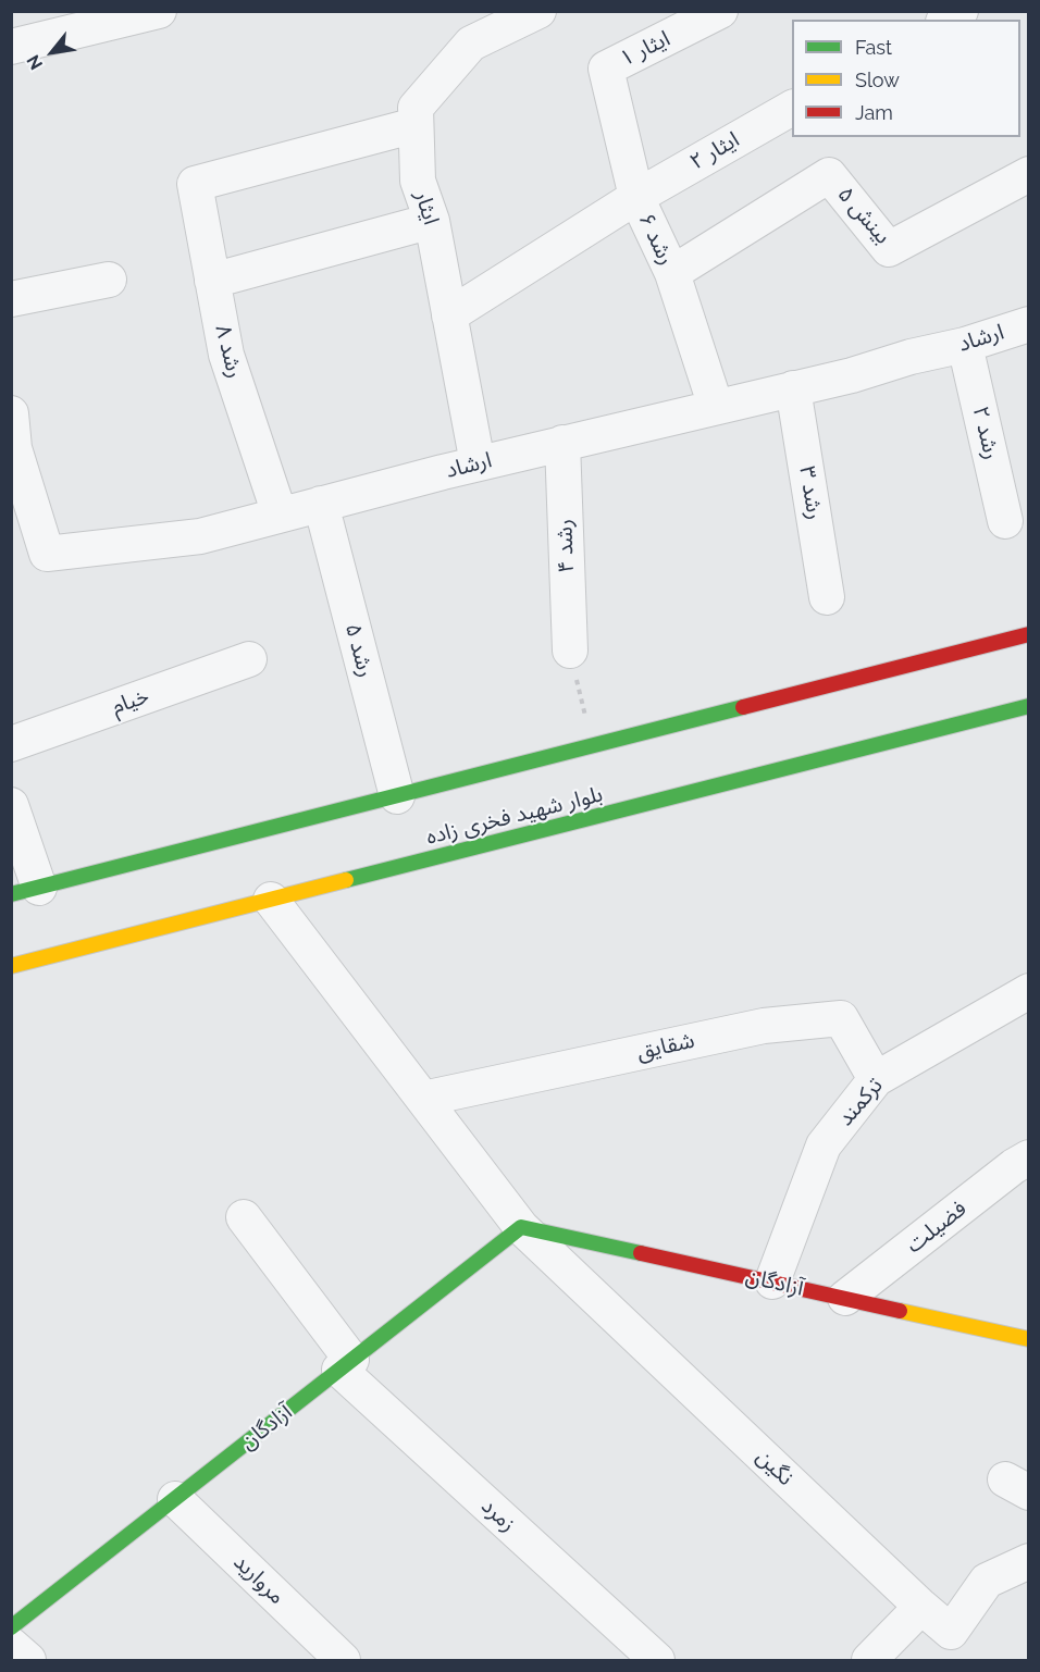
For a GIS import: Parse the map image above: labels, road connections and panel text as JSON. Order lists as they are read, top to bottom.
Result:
{
  "streets": {
    "main road": ["بلوار شهید فخری زاده", "آزادگان"],
    "street": [
      "ایثار ۱",
      "ایثار ۲",
      "ایثار",
      "بینش ۵",
      "رشد ۶",
      "ارشاد",
      "رشد ۸",
      "رشد ۲",
      "رشد ۳",
      "رشد ۴",
      "رشد ۵",
      "خیام",
      "شقایق",
      "ترکمند",
      "فضیلت",
      "نگین",
      "زمرد",
      "مروارید"
    ]
  },
  "crossings": [
    ["ایثار ۱", "رشد ۶"],
    ["ایثار ۲", "ایثار"],
    ["ایثار ۲", "رشد ۶"],
    ["ایثار", "ارشاد"],
    ["ایثار", "رشد ۸"],
    ["بینش ۵", "رشد ۶"],
    ["رشد ۶", "ارشاد"],
    ["ارشاد", "رشد ۸"],
    ["ارشاد", "رشد ۲"],
    ["ارشاد", "رشد ۳"],
    ["ارشاد", "رشد ۴"],
    ["ارشاد", "رشد ۵"],
    ["شقایق", "ترکمند"],
    ["ترکمند", "آزادگان"],
    ["فضیلت", "آزادگان"],
    ["آزادگان", "نگین"],
    ["آزادگان", "زمرد"],
    ["آزادگان", "مروارید"]
  ],
  "legend": ["Fast", "Slow", "Jam"],
  "north": "bottom left"
}
